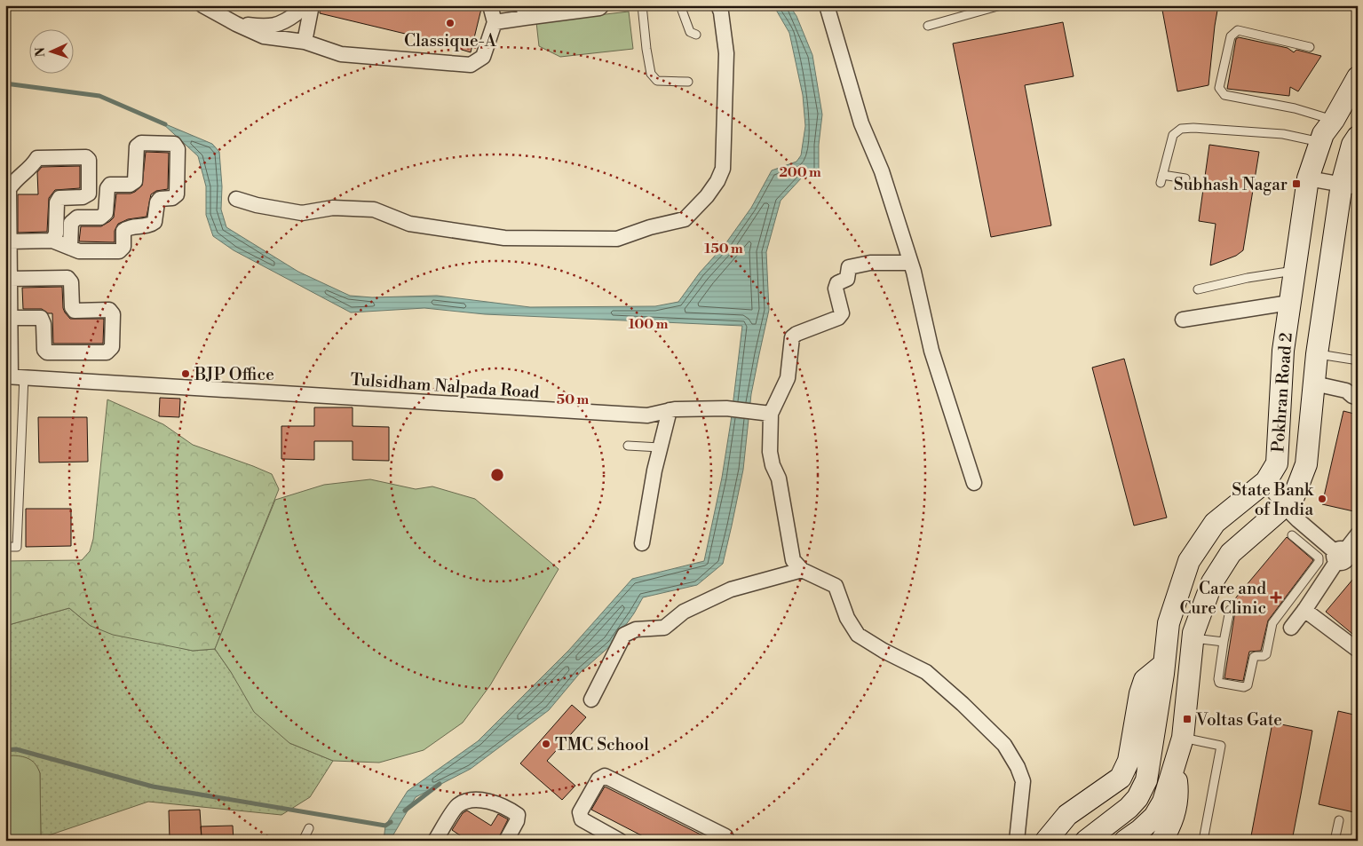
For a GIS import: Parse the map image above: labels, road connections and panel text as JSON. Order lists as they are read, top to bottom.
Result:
{
  "streets": {
    "main road": ["Pokhran Road 2"],
    "street": ["Tulsidham Nalpada Road"]
  },
  "places": {
    "other": [
      "Classique-A",
      "BJP Office",
      "State Bank of India",
      "TMC School"
    ],
    "transit": ["Subhash Nagar", "Voltas Gate"],
    "health": ["Care and Cure Clinic"]
  },
  "north": "left",
  "rings": [
    "200 m",
    "150 m",
    "100 m",
    "50 m"
  ]
}
